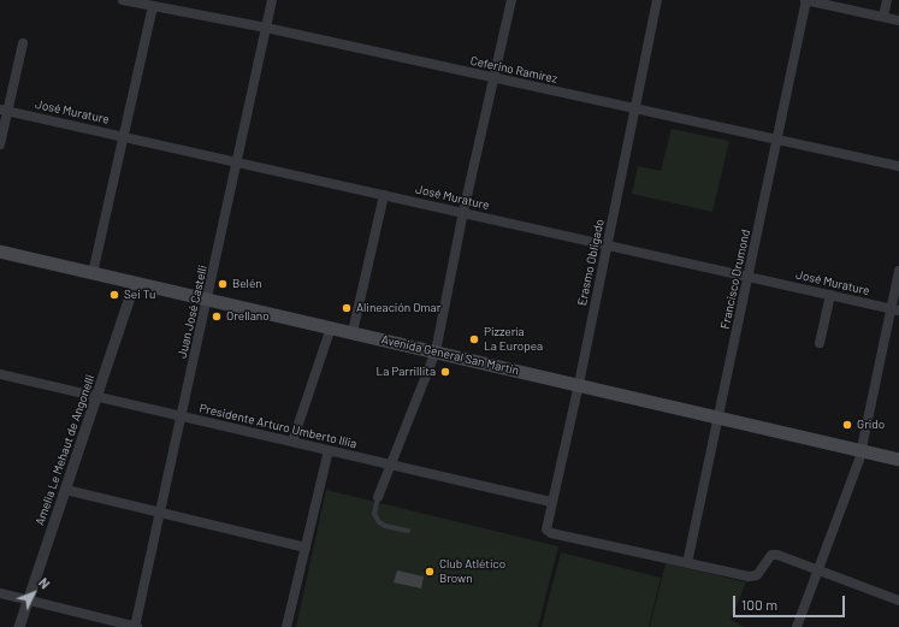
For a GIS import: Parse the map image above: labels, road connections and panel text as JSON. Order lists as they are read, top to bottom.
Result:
{
  "streets": {
    "main road": ["Avenida General San Martín"],
    "street": [
      "Ceferino Ramírez",
      "José Murature",
      "Erasmo Obligado",
      "Francisco Drumond",
      "Juan José Castelli",
      "Presidente Arturo Umberto Illia",
      "Amelia Le Mehaut de Angonelli"
    ]
  },
  "crossings": [
    ["Ceferino Ramírez", "Erasmo Obligado"],
    ["Ceferino Ramírez", "Francisco Drumond"],
    ["Ceferino Ramírez", "Juan José Castelli"],
    ["José Murature", "Erasmo Obligado"],
    ["José Murature", "Francisco Drumond"],
    ["José Murature", "Juan José Castelli"],
    ["Erasmo Obligado", "Francisco Drumond"],
    ["Erasmo Obligado", "Avenida General San Martín"],
    ["Erasmo Obligado", "Presidente Arturo Umberto Illia"],
    ["Francisco Drumond", "Avenida General San Martín"],
    ["Juan José Castelli", "Avenida General San Martín"],
    ["Juan José Castelli", "Presidente Arturo Umberto Illia"],
    ["Avenida General San Martín", "Amelia Le Mehaut de Angonelli"],
    ["Presidente Arturo Umberto Illia", "Amelia Le Mehaut de Angonelli"]
  ],
  "places": [
    "Belén",
    "Sei Tu",
    "Alineación Omar",
    "Orellano",
    "Pizzería La Europea",
    "La Parrillita",
    "Grido",
    "Club Atlético Brown"
  ],
  "scale_bar": "100 m",
  "north": "top right"
}
